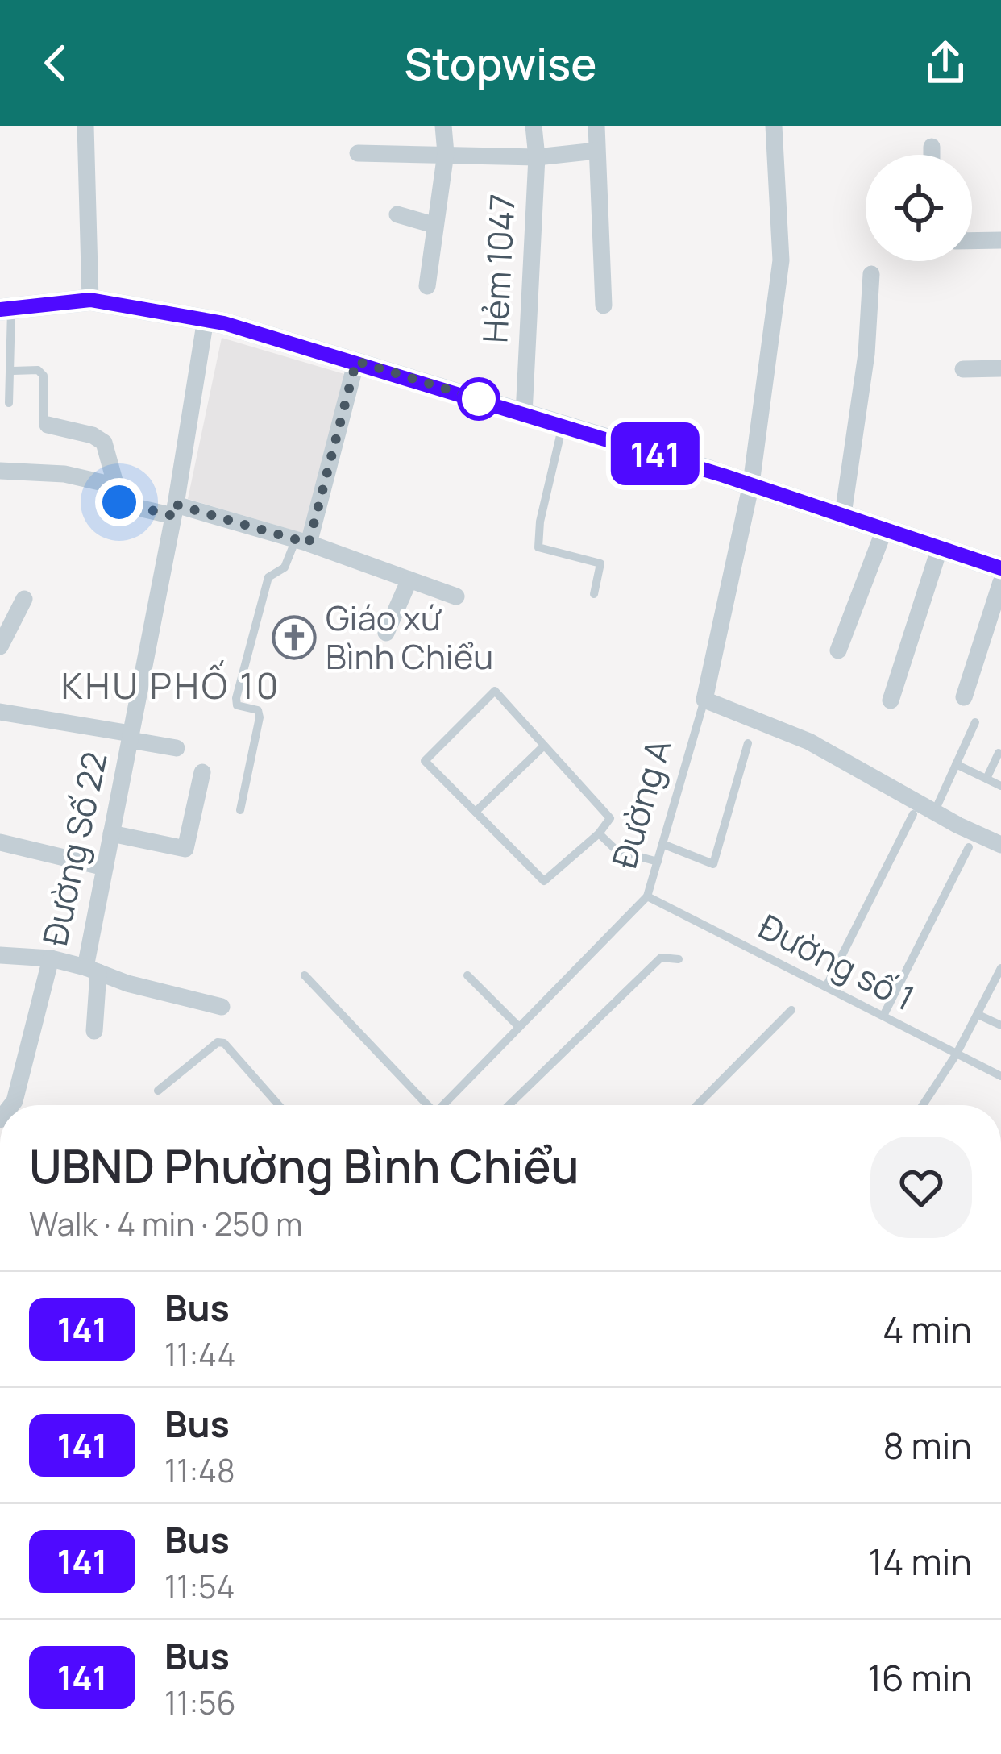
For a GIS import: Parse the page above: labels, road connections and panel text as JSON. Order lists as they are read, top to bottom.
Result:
{
  "streets": {
    "street": ["Hẻm 1047", "Đường A", "Đường Số 22"],
    "lane": ["Đường số 1"]
  },
  "crossings": [
    ["Đường A", "Đường số 1"]
  ],
  "districts": ["KHU PHỐ 10"],
  "places": {
    "church": ["Giáo xứ Bình Chiểu"]
  },
  "lines": ["bus line 141"],
  "page": {
    "header": "Stopwise",
    "on_map": "141",
    "heading": ["UBND Phường Bình Chiểu", "Walk · 4 min · 250 m"],
    "list": [
      {
        "mark": "141",
        "name": "Bus",
        "note": "11:44",
        "value": "4 min"
      },
      {
        "mark": "141",
        "name": "Bus",
        "note": "11:48",
        "value": "8 min"
      },
      {
        "mark": "141",
        "name": "Bus",
        "note": "11:54",
        "value": "14 min"
      },
      {
        "mark": "141",
        "name": "Bus",
        "note": "11:56",
        "value": "16 min"
      }
    ]
  }
}
